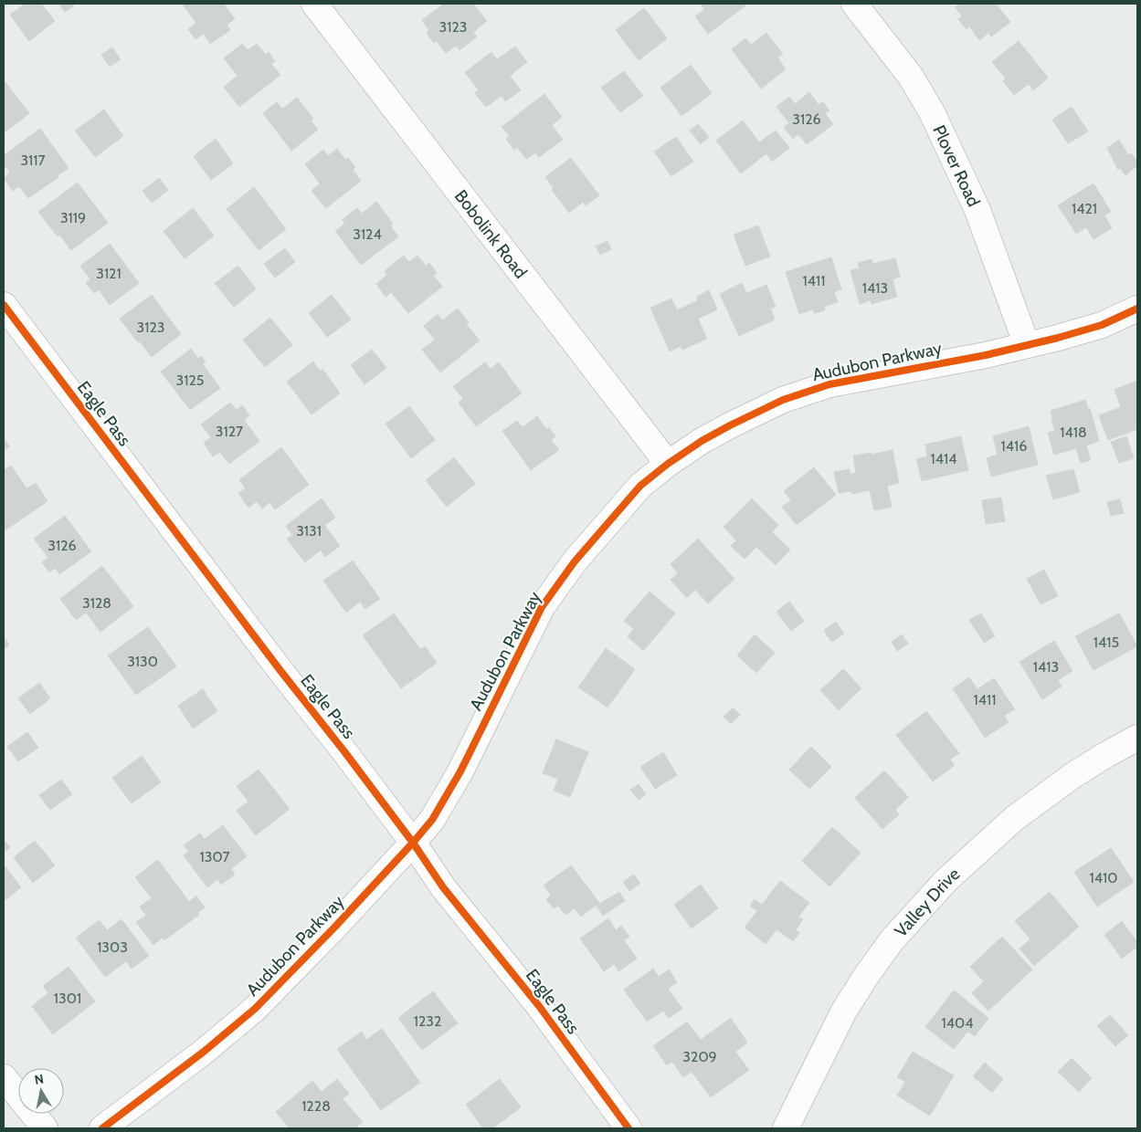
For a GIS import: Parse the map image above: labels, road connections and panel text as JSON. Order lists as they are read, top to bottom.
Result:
{
  "streets": {
    "street": [
      "Plover Road",
      "Bobolink Road",
      "Audubon Parkway",
      "Eagle Pass",
      "Valley Drive"
    ]
  },
  "crossings": [
    ["Plover Road", "Audubon Parkway"],
    ["Bobolink Road", "Audubon Parkway"],
    ["Audubon Parkway", "Eagle Pass"]
  ],
  "house_numbers": [
    "3123",
    "3126",
    "3117",
    "1421",
    "3119",
    "3124",
    "3121",
    "1411",
    "1413",
    "3123",
    "3125",
    "3127",
    "1418",
    "1416",
    "1414",
    "3131",
    "3126",
    "3128",
    "1415",
    "3130",
    "1413",
    "1411",
    "1307",
    "1410",
    "1303",
    "1301",
    "1232",
    "1404",
    "3209",
    "1228"
  ],
  "north": "top"
}
